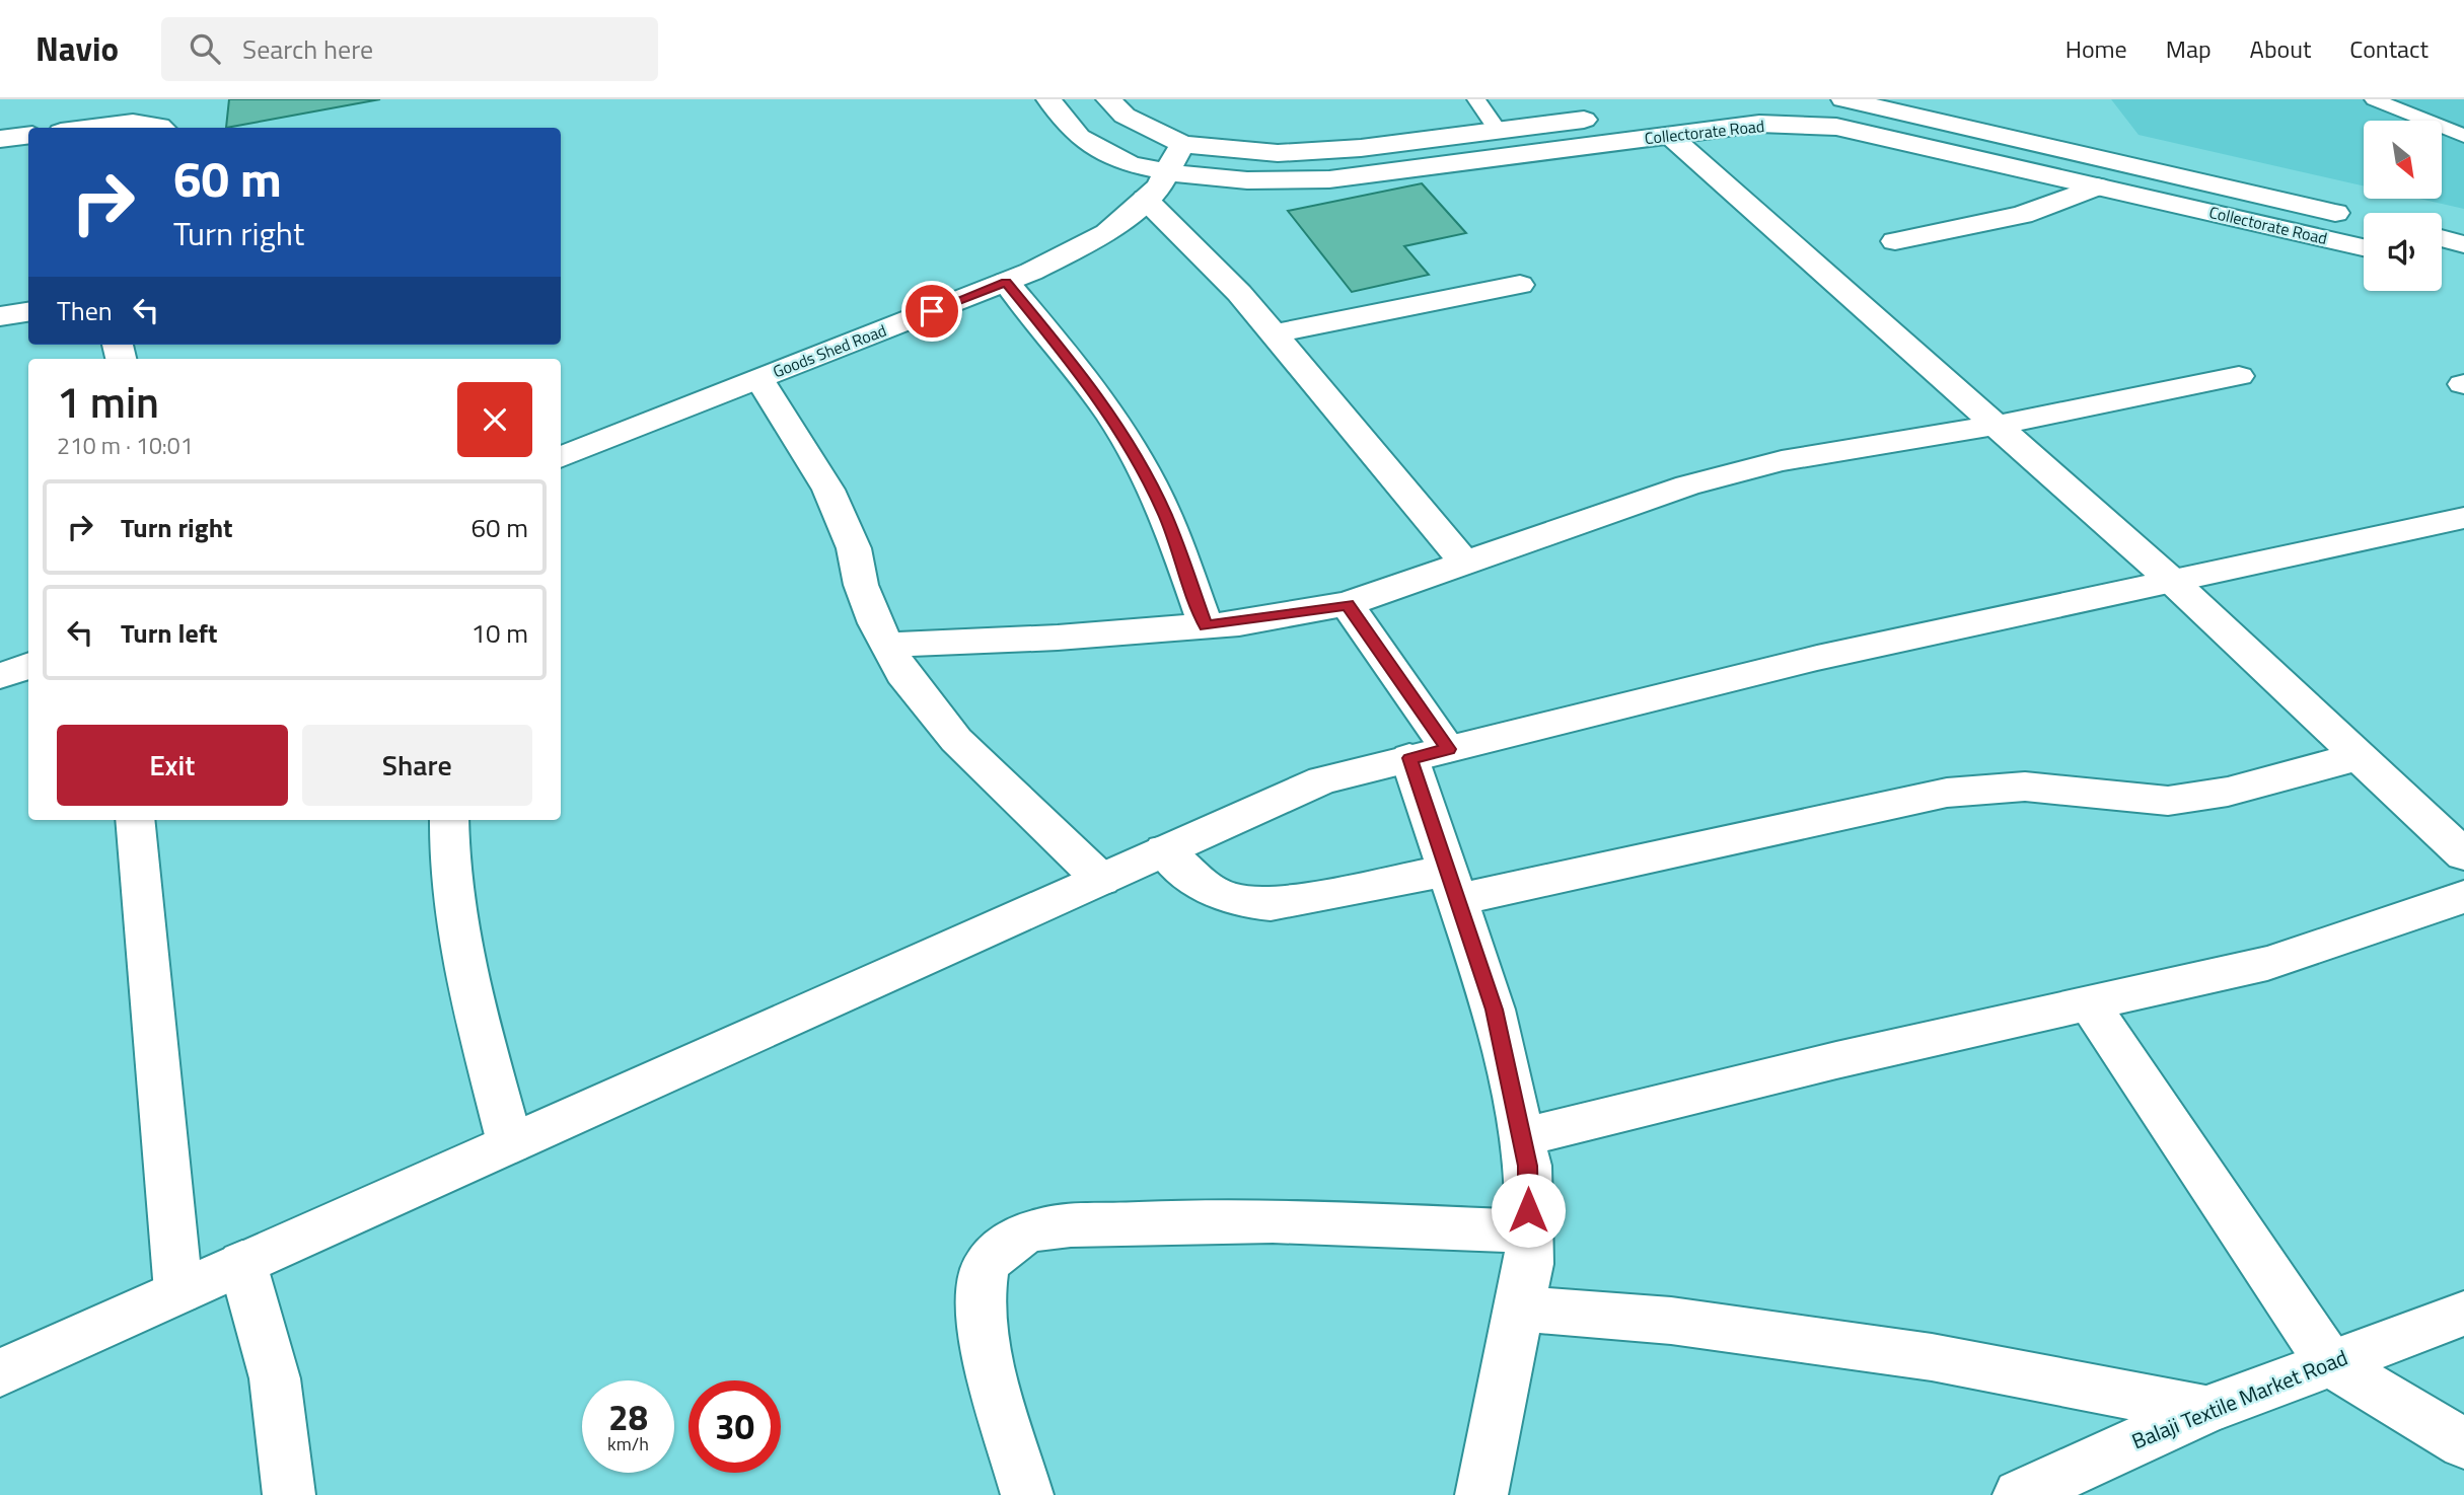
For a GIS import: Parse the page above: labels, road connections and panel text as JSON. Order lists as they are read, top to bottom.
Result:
{
  "streets": {
    "street": ["Collectorate Road", "Goods Shed Road", "Balaji Textile Market Road"]
  },
  "crossings": [
    ["Collectorate Road", "Goods Shed Road"]
  ],
  "north": "bottom right",
  "page": {
    "header": "Navio",
    "search": "Search here",
    "nav": [
      "Home",
      "Map",
      "About",
      "Contact"
    ],
    "turn": ["60 m", "Turn right"],
    "then": "Then",
    "heading": ["1 min", "210 m · 10:01"],
    "list": [
      {
        "name": "Turn right",
        "value": "60 m"
      },
      {
        "name": "Turn left",
        "value": "10 m"
      }
    ],
    "buttons": ["Exit", "Share"],
    "speed": "28 km/h",
    "limit": "30"
  }
}
